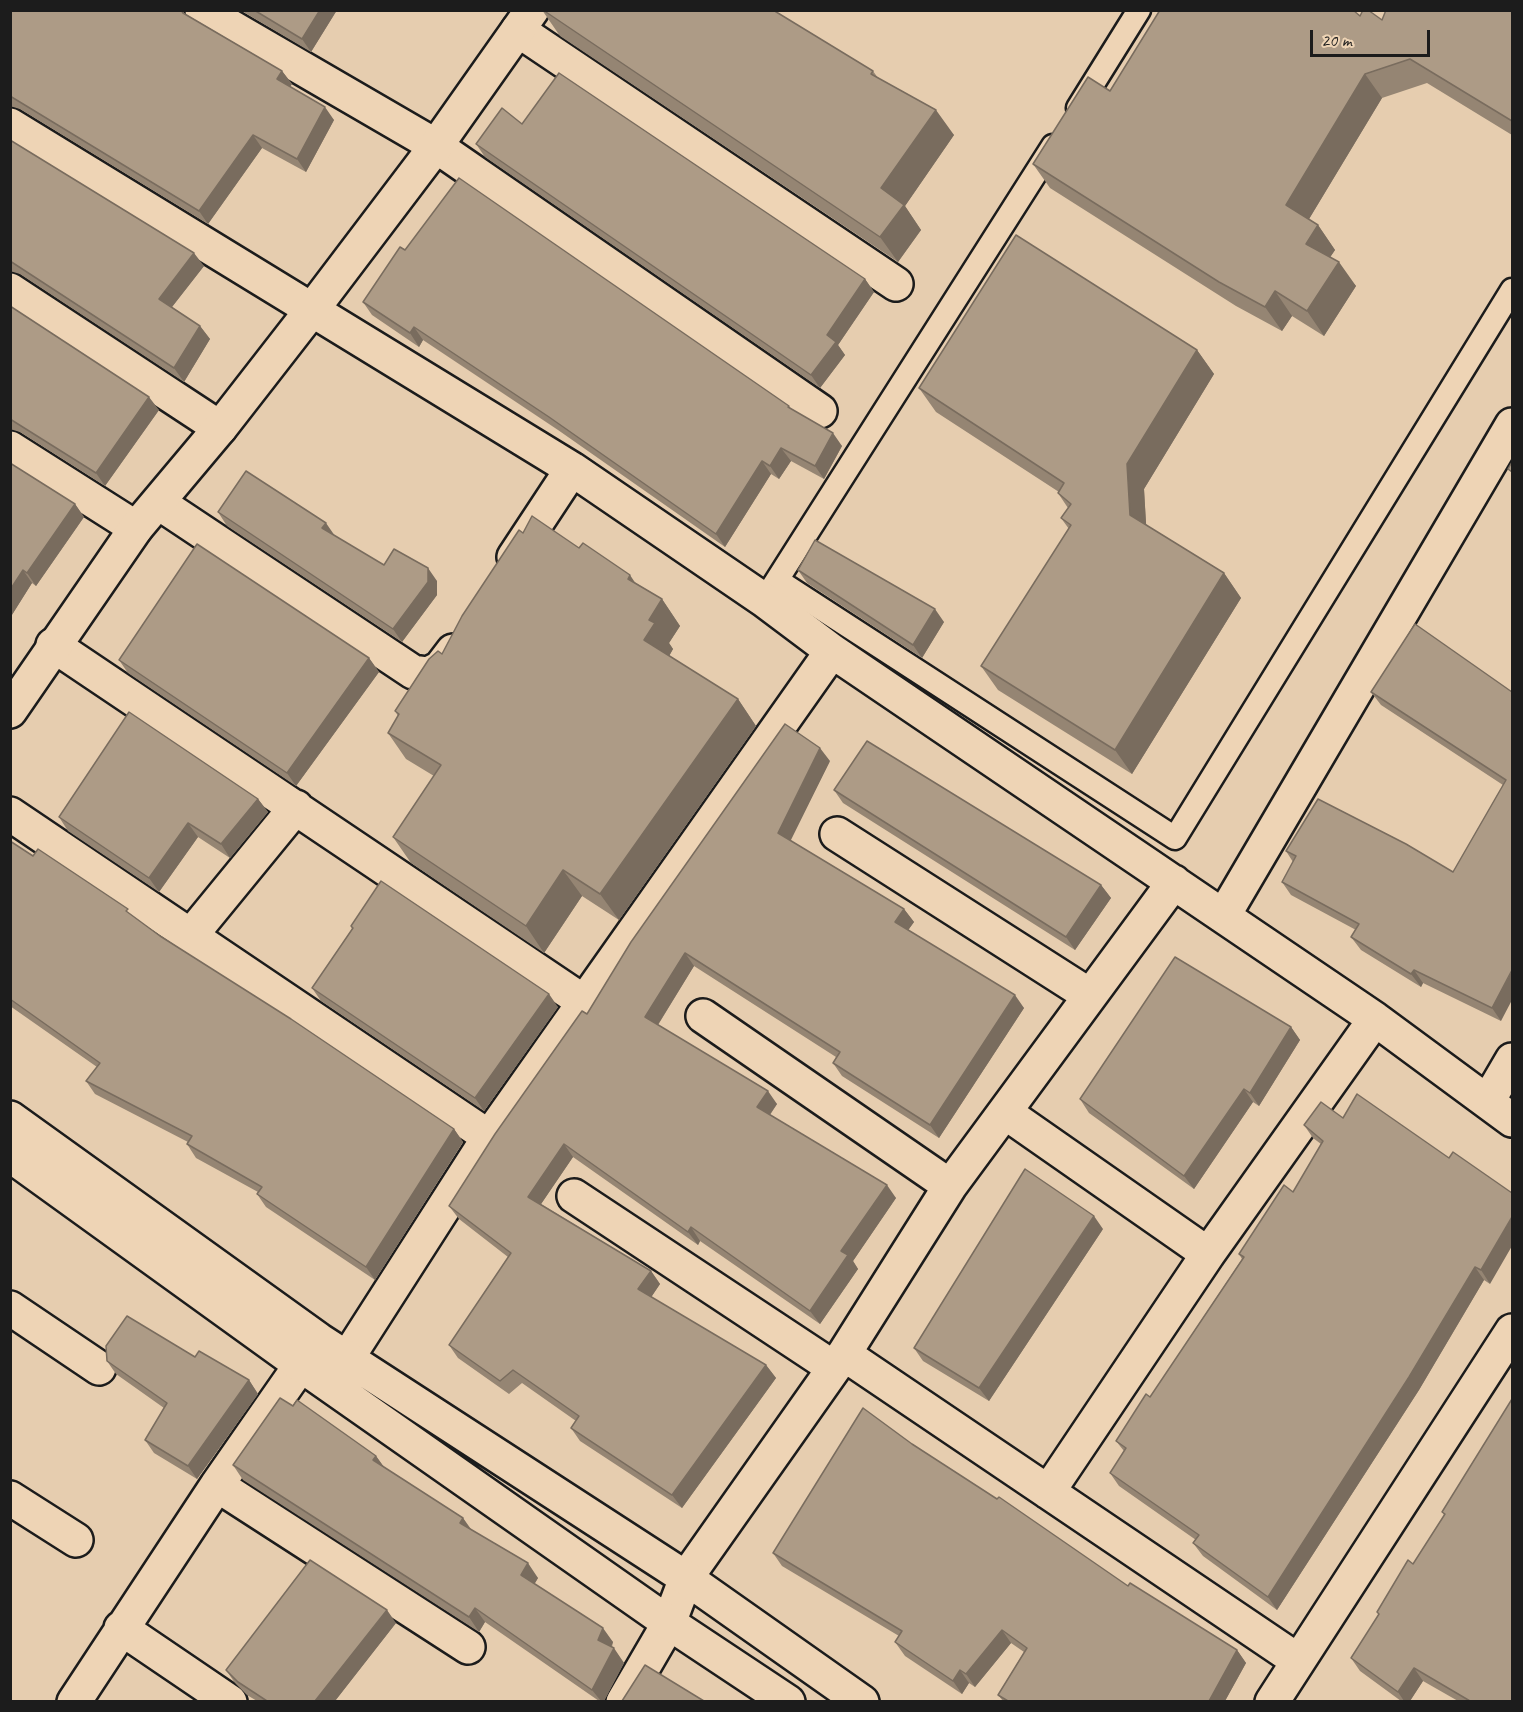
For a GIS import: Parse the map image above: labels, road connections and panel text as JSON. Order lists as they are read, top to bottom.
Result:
{
  "scale_bar": "20 m"
}
